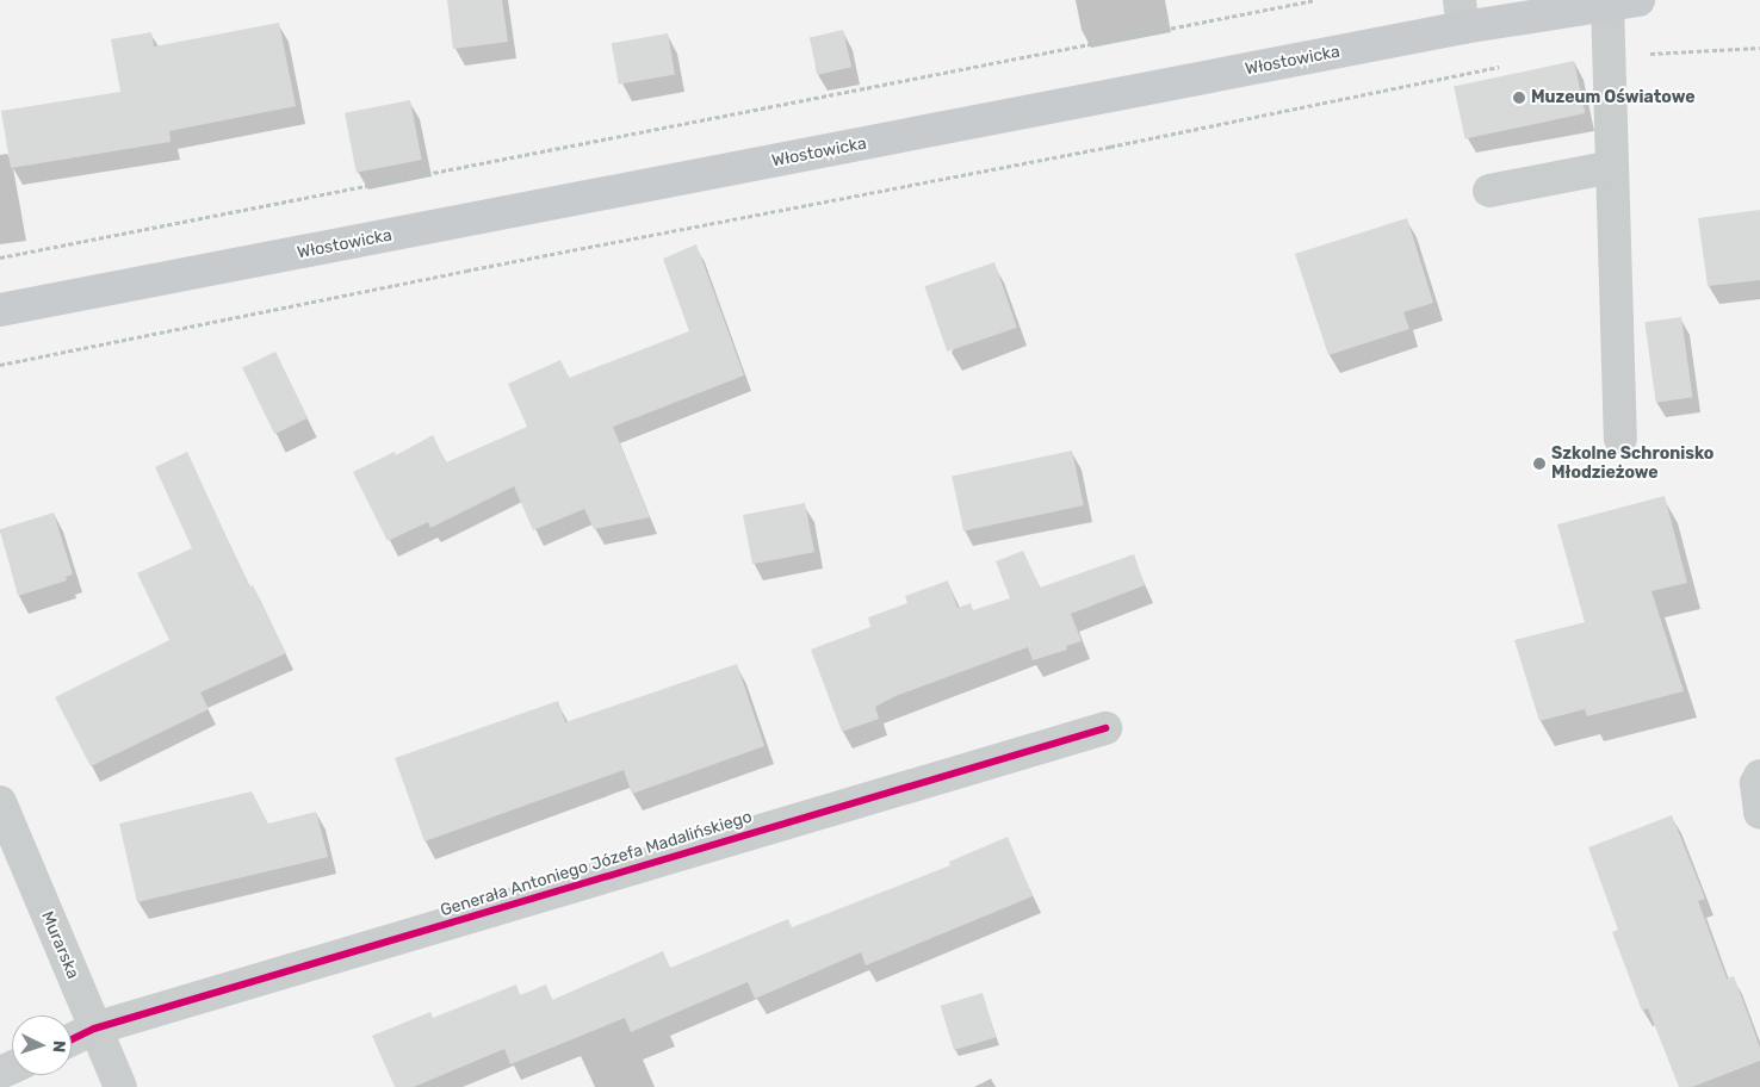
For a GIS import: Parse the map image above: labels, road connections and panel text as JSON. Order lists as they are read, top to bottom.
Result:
{
  "streets": {
    "main road": ["Włostowicka"],
    "street": ["Generała Antoniego Józefa Madalińskiego", "Murarska"]
  },
  "crossings": [
    ["Generała Antoniego Józefa Madalińskiego", "Murarska"]
  ],
  "places": ["Muzeum Oświatowe", "Szkolne Schronisko Młodzieżowe"],
  "north": "right"
}
